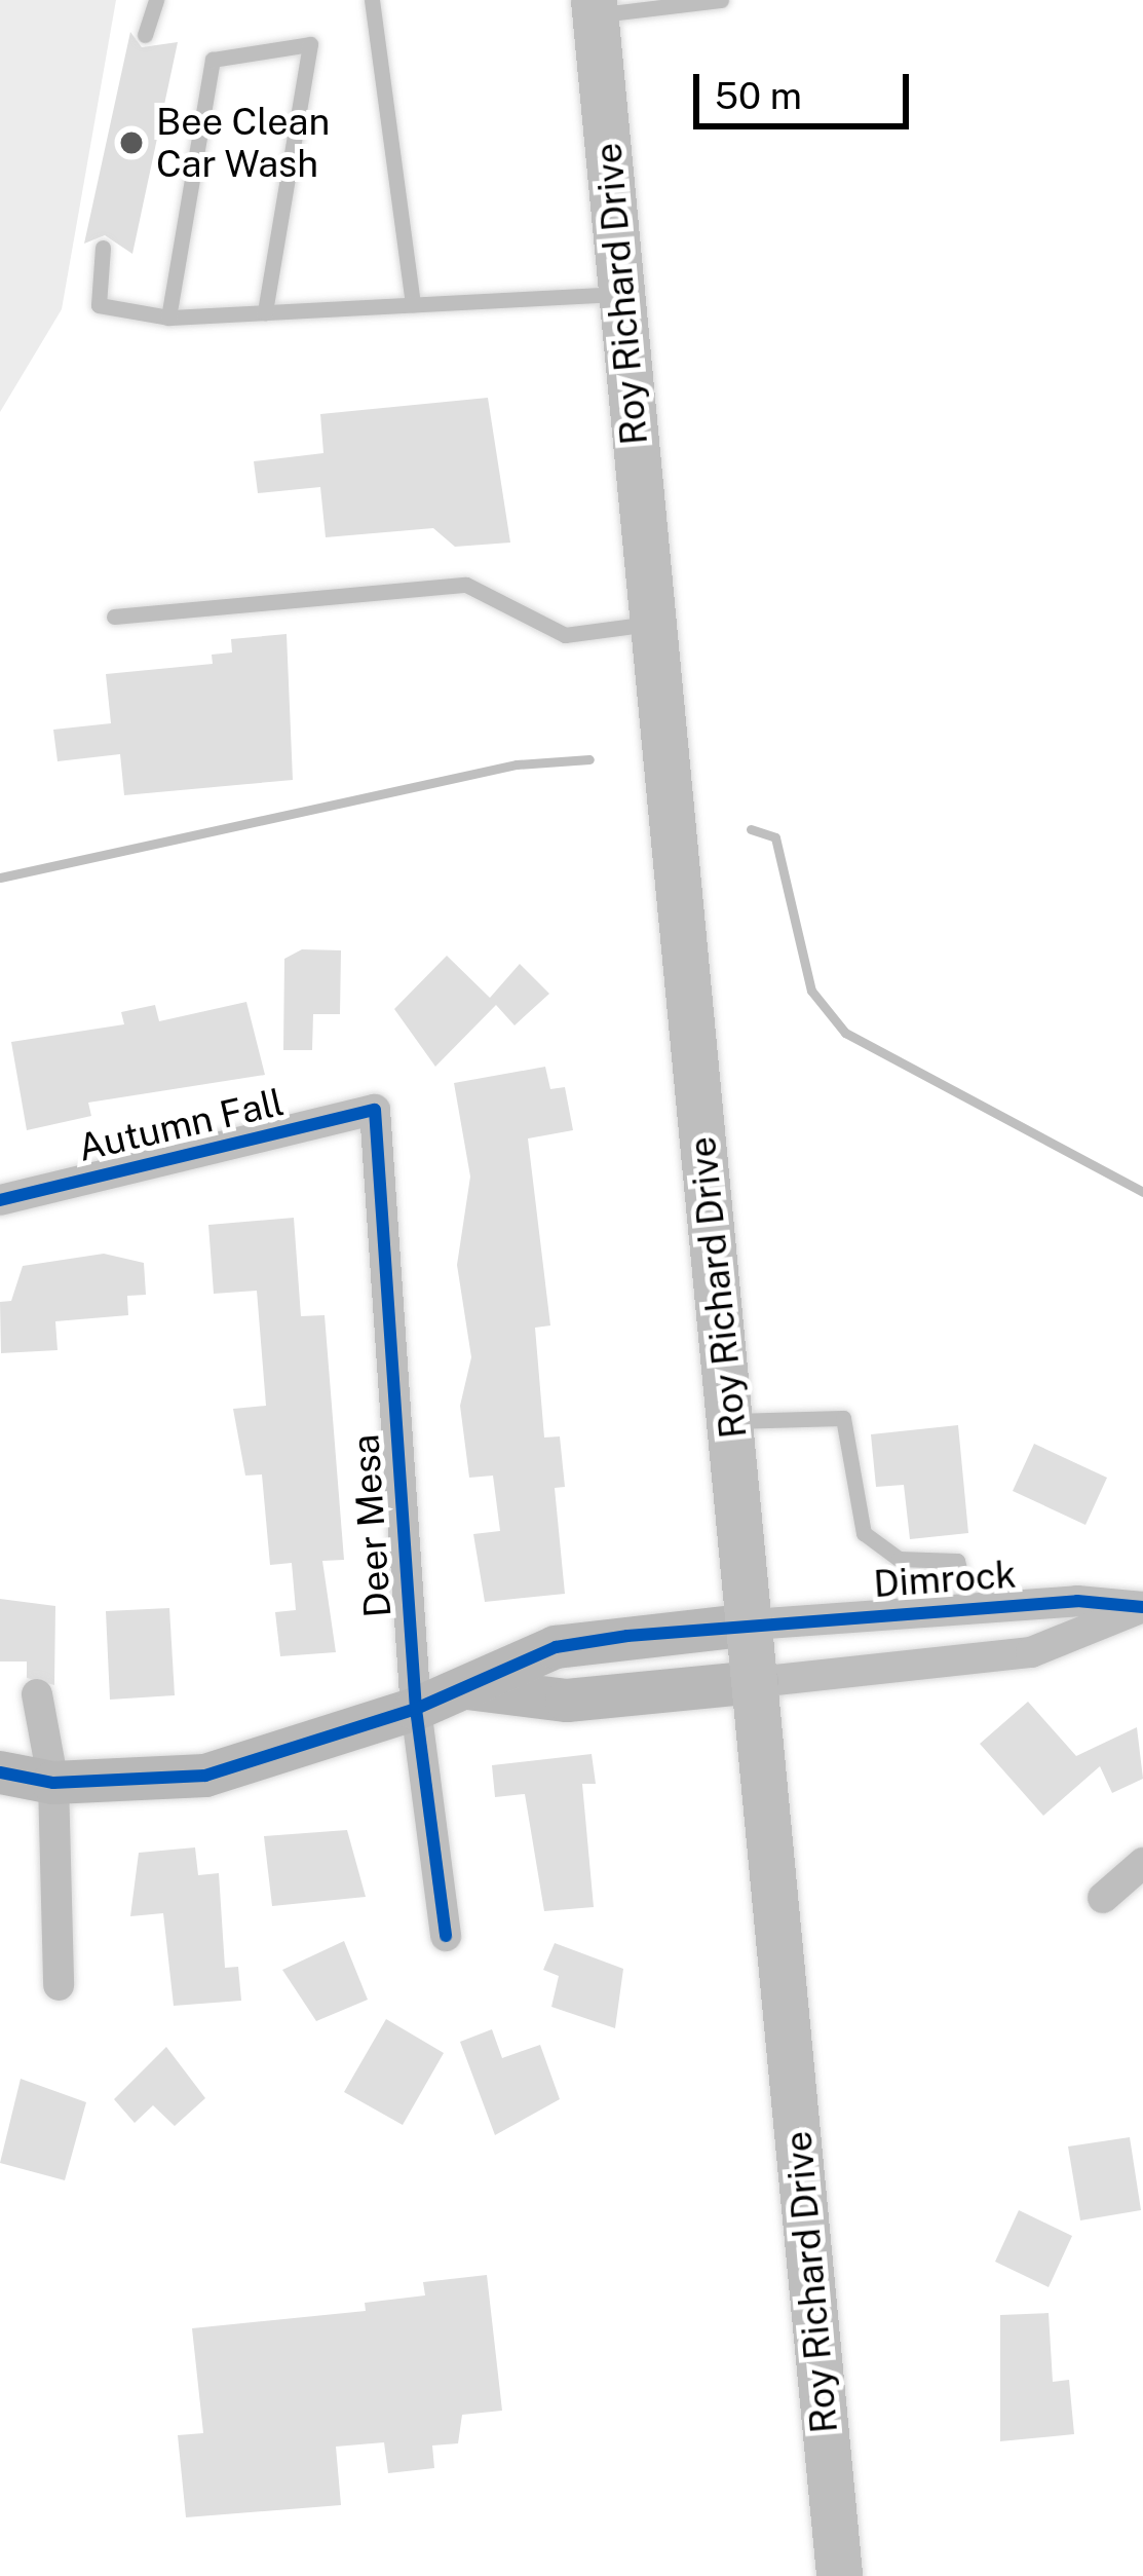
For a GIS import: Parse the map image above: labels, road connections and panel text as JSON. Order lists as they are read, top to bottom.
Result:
{
  "streets": {
    "main road": ["Roy Richard Drive"],
    "street": ["Autumn Fall", "Deer Mesa", "Dimrock"]
  },
  "crossings": [
    ["Roy Richard Drive", "Dimrock"],
    ["Autumn Fall", "Deer Mesa"]
  ],
  "places": ["Bee Clean Car Wash"],
  "scale_bar": "50 m"
}
